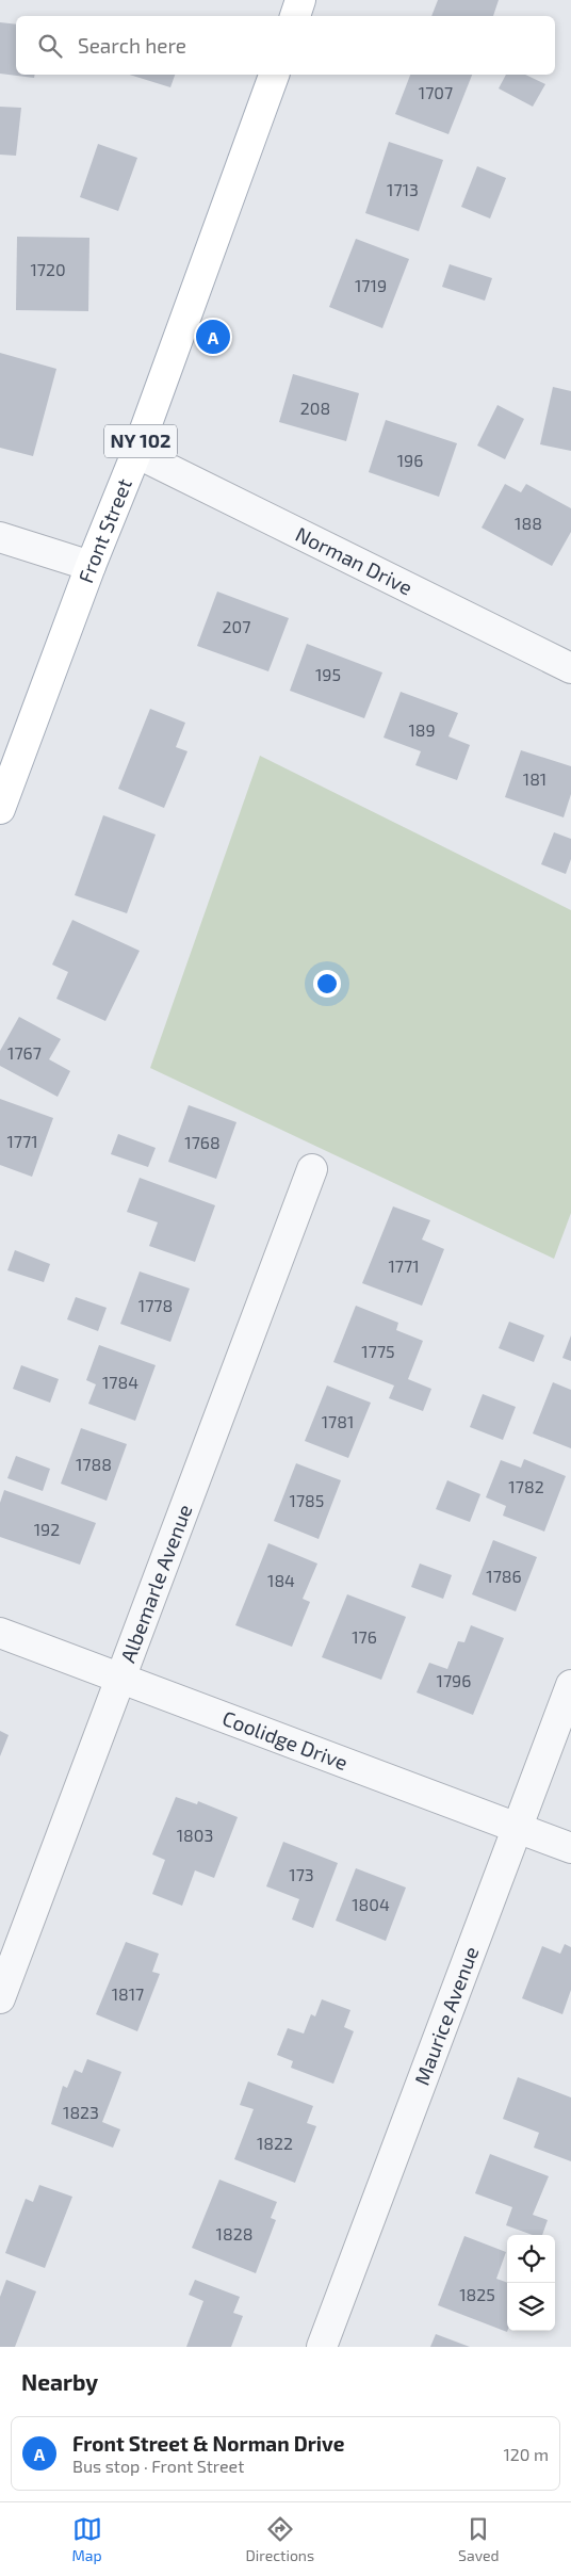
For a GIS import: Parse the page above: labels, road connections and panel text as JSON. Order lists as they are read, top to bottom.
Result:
{
  "streets": {
    "main road": ["NY 102", "Front Street"],
    "street": [
      "Norman Drive",
      "Albemarle Avenue",
      "Coolidge Drive",
      "Maurice Avenue"
    ]
  },
  "crossings": [
    ["Front Street", "Norman Drive"],
    ["Albemarle Avenue", "Coolidge Drive"],
    ["Coolidge Drive", "Maurice Avenue"]
  ],
  "house_numbers": [
    "1707",
    "1713",
    "1720",
    "1719",
    "208",
    "196",
    "188",
    "207",
    "195",
    "189",
    "181",
    "1767",
    "1771",
    "1768",
    "1771",
    "1778",
    "1775",
    "1784",
    "1781",
    "1788",
    "1782",
    "1785",
    "192",
    "1786",
    "184",
    "176",
    "1796",
    "1803",
    "173",
    "1804",
    "1817",
    "1823",
    "1822",
    "1828",
    "1825"
  ],
  "page": {
    "search": "Search here",
    "pins": "A",
    "heading": "Nearby",
    "list": [
      {
        "mark": "A",
        "name": "Front Street & Norman Drive",
        "note": "Bus stop · Front Street",
        "value": "120 m"
      }
    ],
    "nav": ["Map", "Directions", "Saved"]
  }
}
